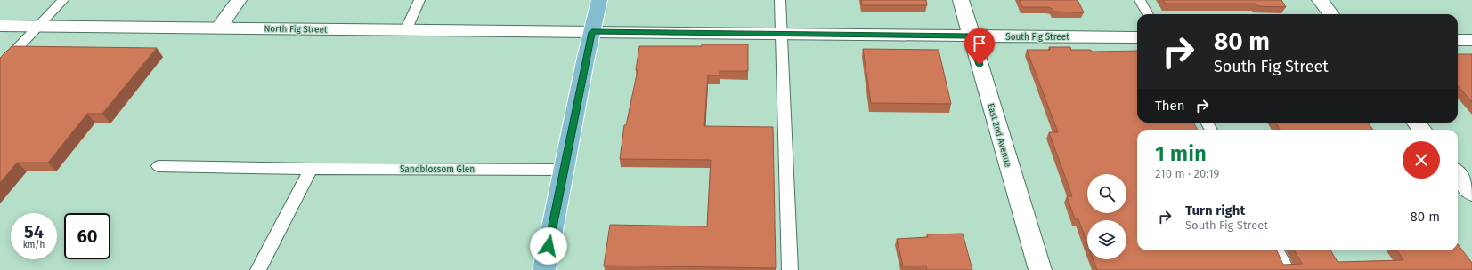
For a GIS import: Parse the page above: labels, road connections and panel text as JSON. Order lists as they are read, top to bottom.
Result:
{
  "streets": {
    "street": ["North Fig Street", "South Fig Street", "East 2nd Avenue"],
    "lane": ["Sandblossom Glen"]
  },
  "crossings": [
    ["North Fig Street", "South Fig Street"],
    ["South Fig Street", "East 2nd Avenue"]
  ],
  "page": {
    "turn": ["80 m", "South Fig Street"],
    "then": "Then",
    "heading": ["1 min", "210 m · 20:19"],
    "list": [
      {
        "name": "Turn right",
        "note": "South Fig Street",
        "value": "80 m"
      }
    ],
    "speed": "54 km/h",
    "limit": "60"
  }
}
